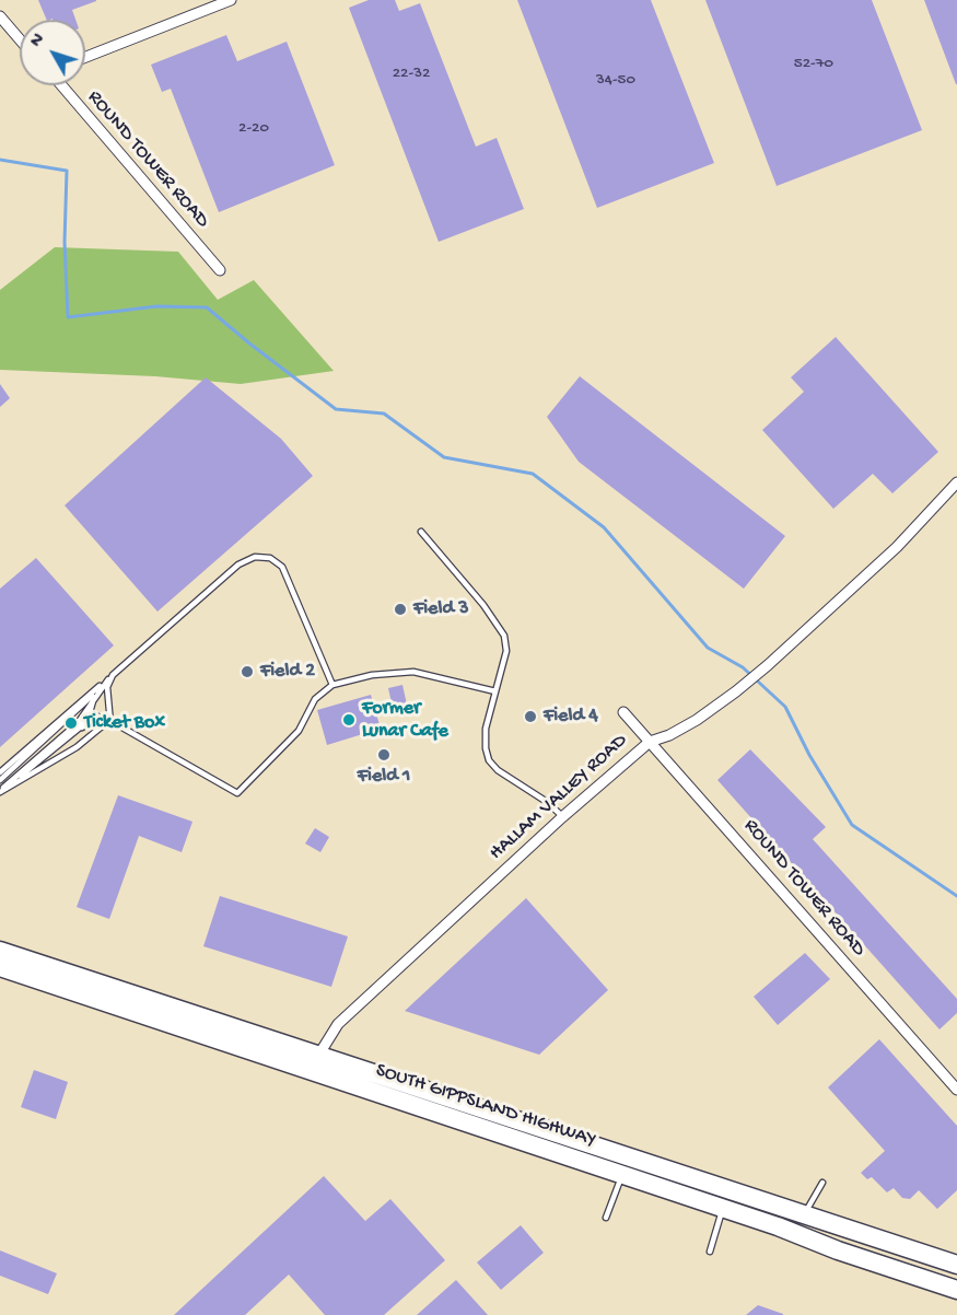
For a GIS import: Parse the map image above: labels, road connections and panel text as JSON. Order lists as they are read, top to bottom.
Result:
{
  "streets": {
    "highway": ["SOUTH GIPPSLAND HIGHWAY"],
    "street": ["ROUND TOWER ROAD", "HALLAM VALLEY ROAD"]
  },
  "crossings": [
    ["ROUND TOWER ROAD", "HALLAM VALLEY ROAD"],
    ["HALLAM VALLEY ROAD", "SOUTH GIPPSLAND HIGHWAY"]
  ],
  "places": [
    "Field 3",
    "Field 2",
    "Field 4",
    "Former Lunar Cafe",
    "Ticket Box",
    "Field 1"
  ],
  "house_numbers": [
    "52-70",
    "22-32",
    "34-50",
    "2-20"
  ],
  "north": "top left"
}
